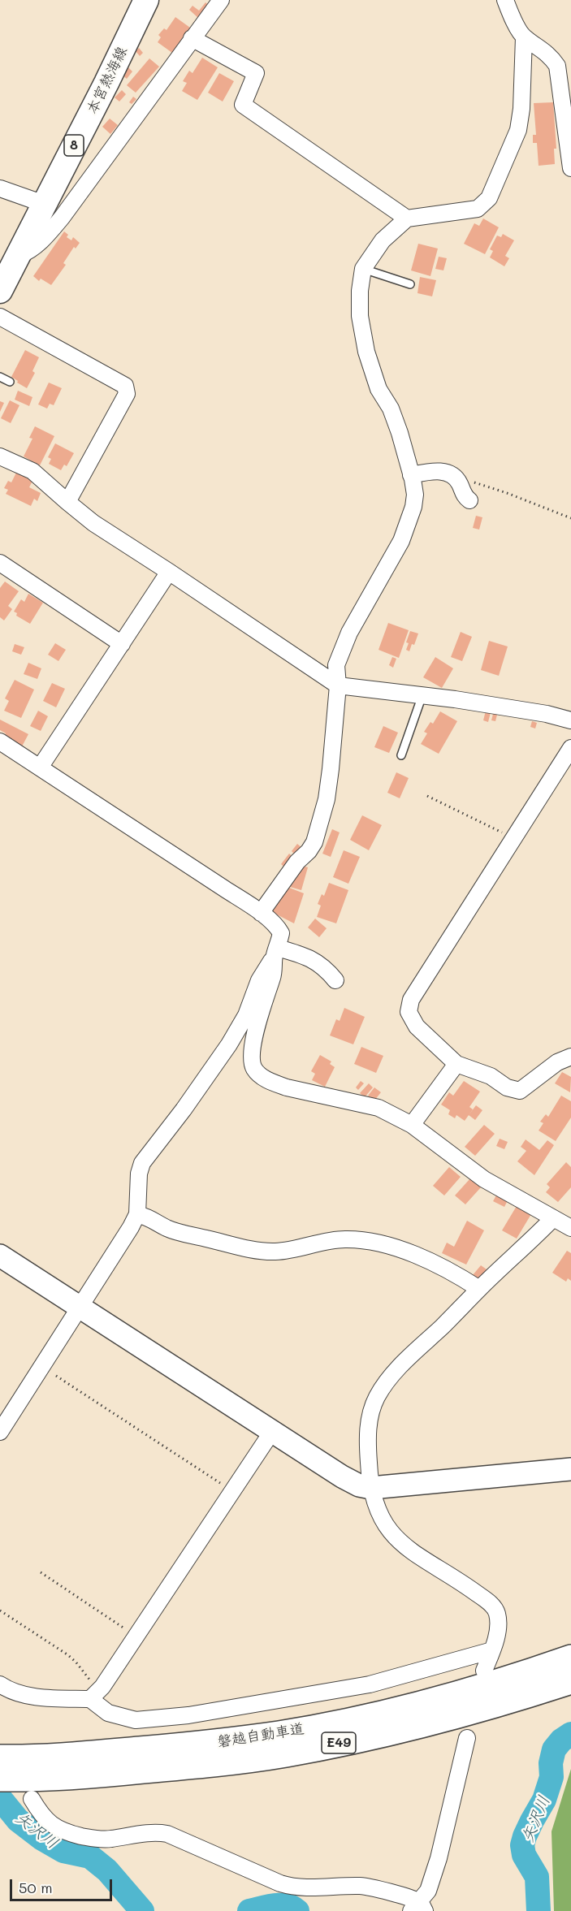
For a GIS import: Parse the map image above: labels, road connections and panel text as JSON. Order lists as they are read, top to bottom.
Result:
{
  "streets": {
    "highway": ["磐越自動車道", "E49"],
    "main road": ["本宮熱海線", "8"]
  },
  "water": ["矢沢川"],
  "scale_bar": "50 m"
}
